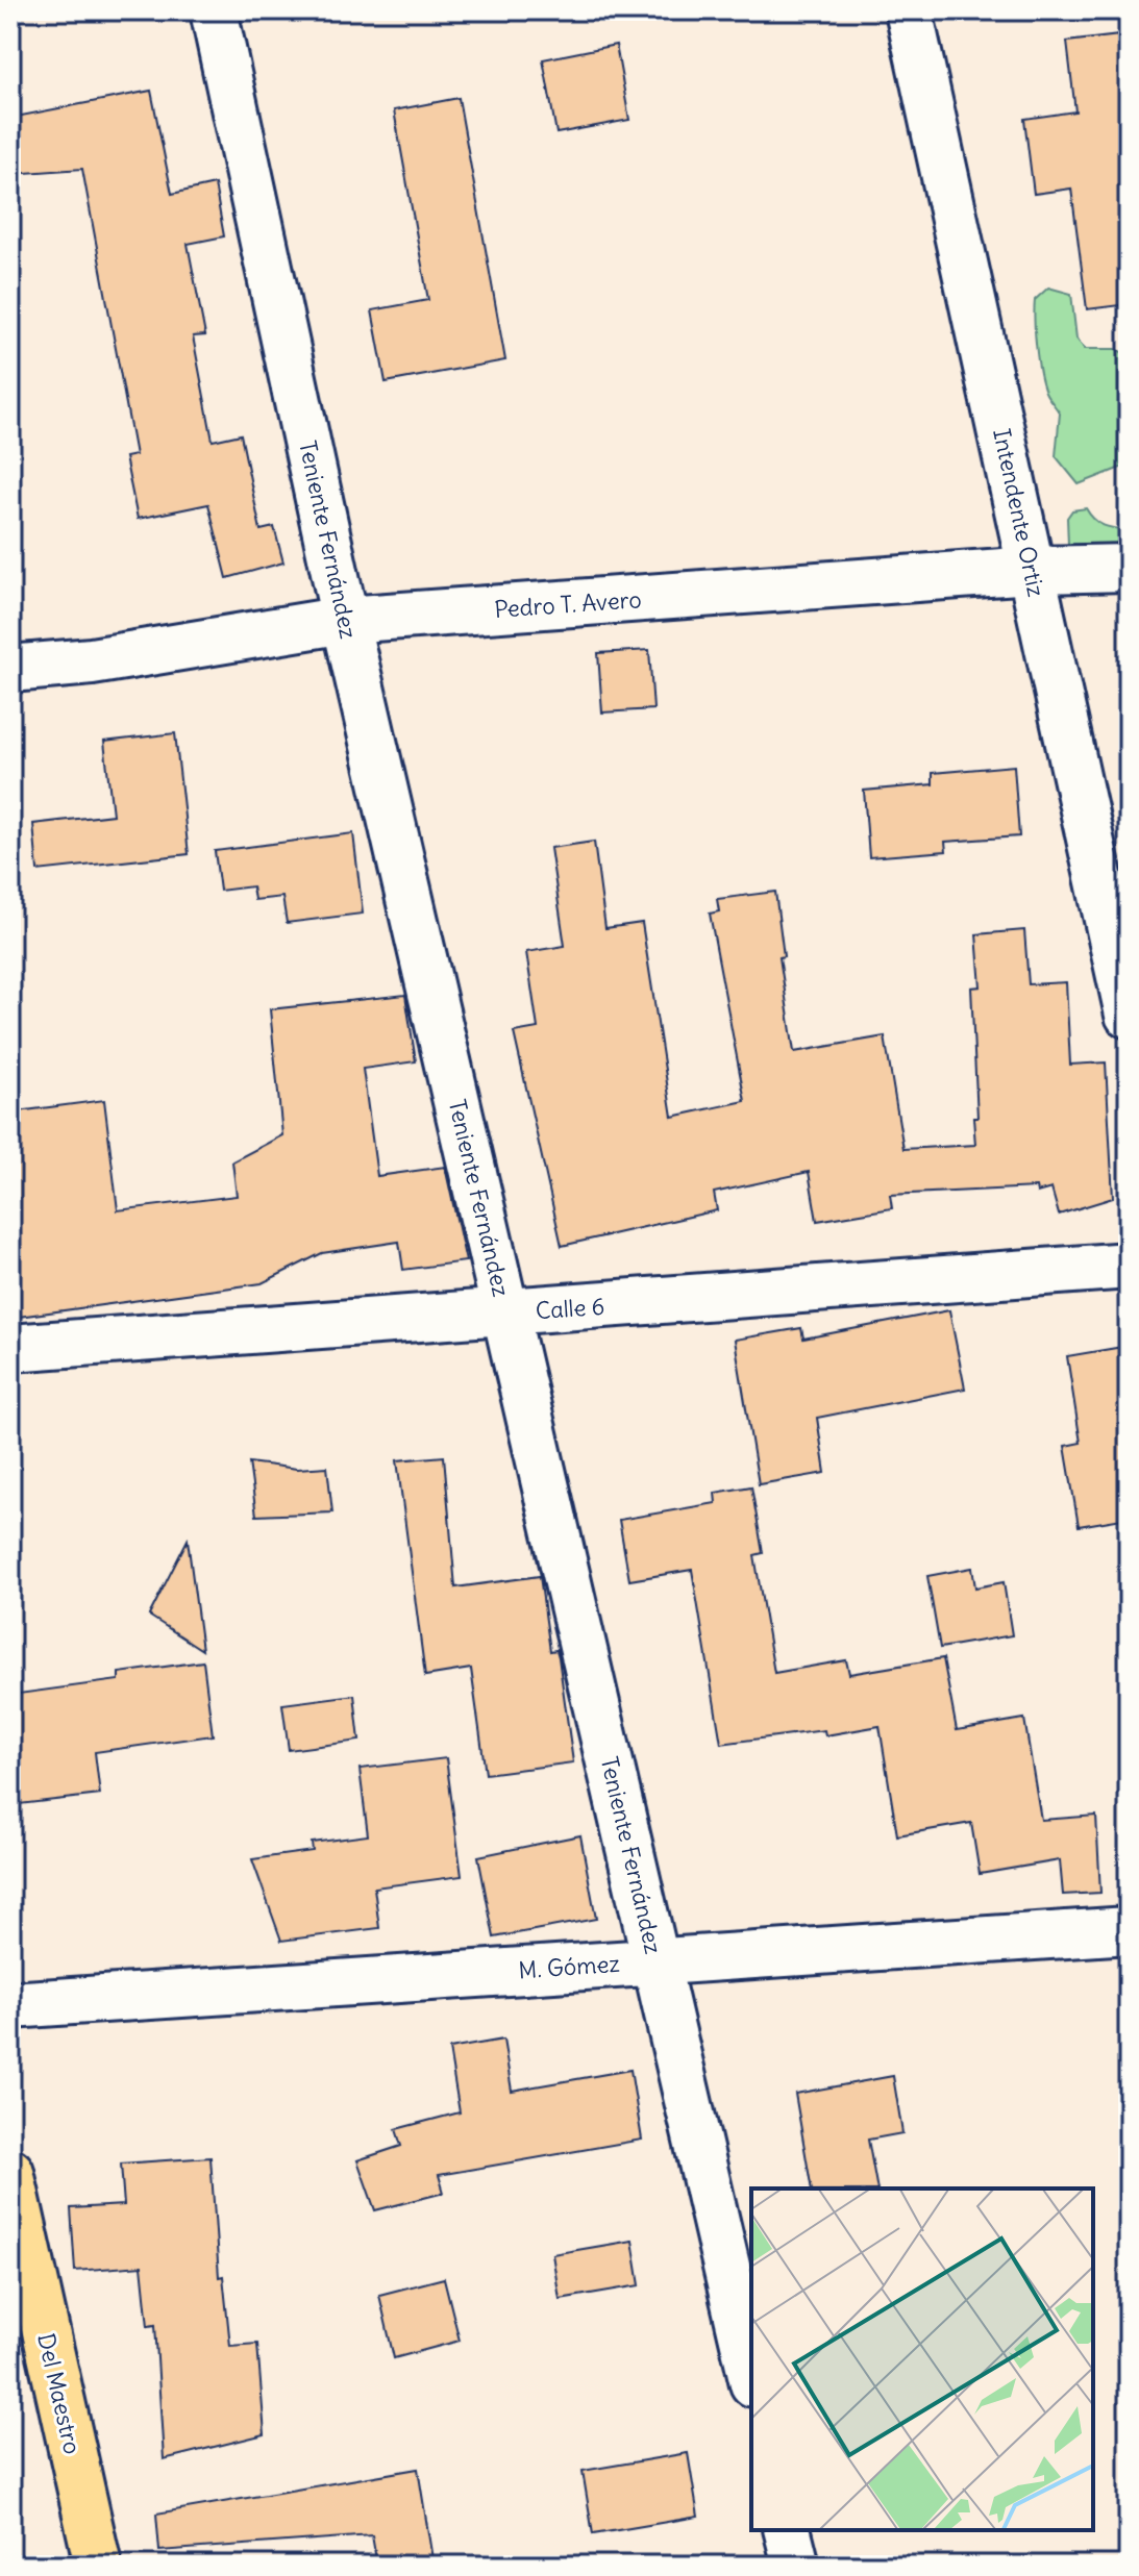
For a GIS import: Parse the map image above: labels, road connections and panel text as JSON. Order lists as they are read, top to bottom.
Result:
{
  "streets": {
    "main road": ["Del Maestro"],
    "street": [
      "Intendente Ortiz",
      "Teniente Fernández",
      "Pedro T. Avero",
      "Calle 6",
      "M. Gómez"
    ]
  },
  "crossings": [
    ["Intendente Ortiz", "Pedro T. Avero"],
    ["Teniente Fernández", "Pedro T. Avero"],
    ["Teniente Fernández", "Calle 6"],
    ["Teniente Fernández", "M. Gómez"]
  ]
}
